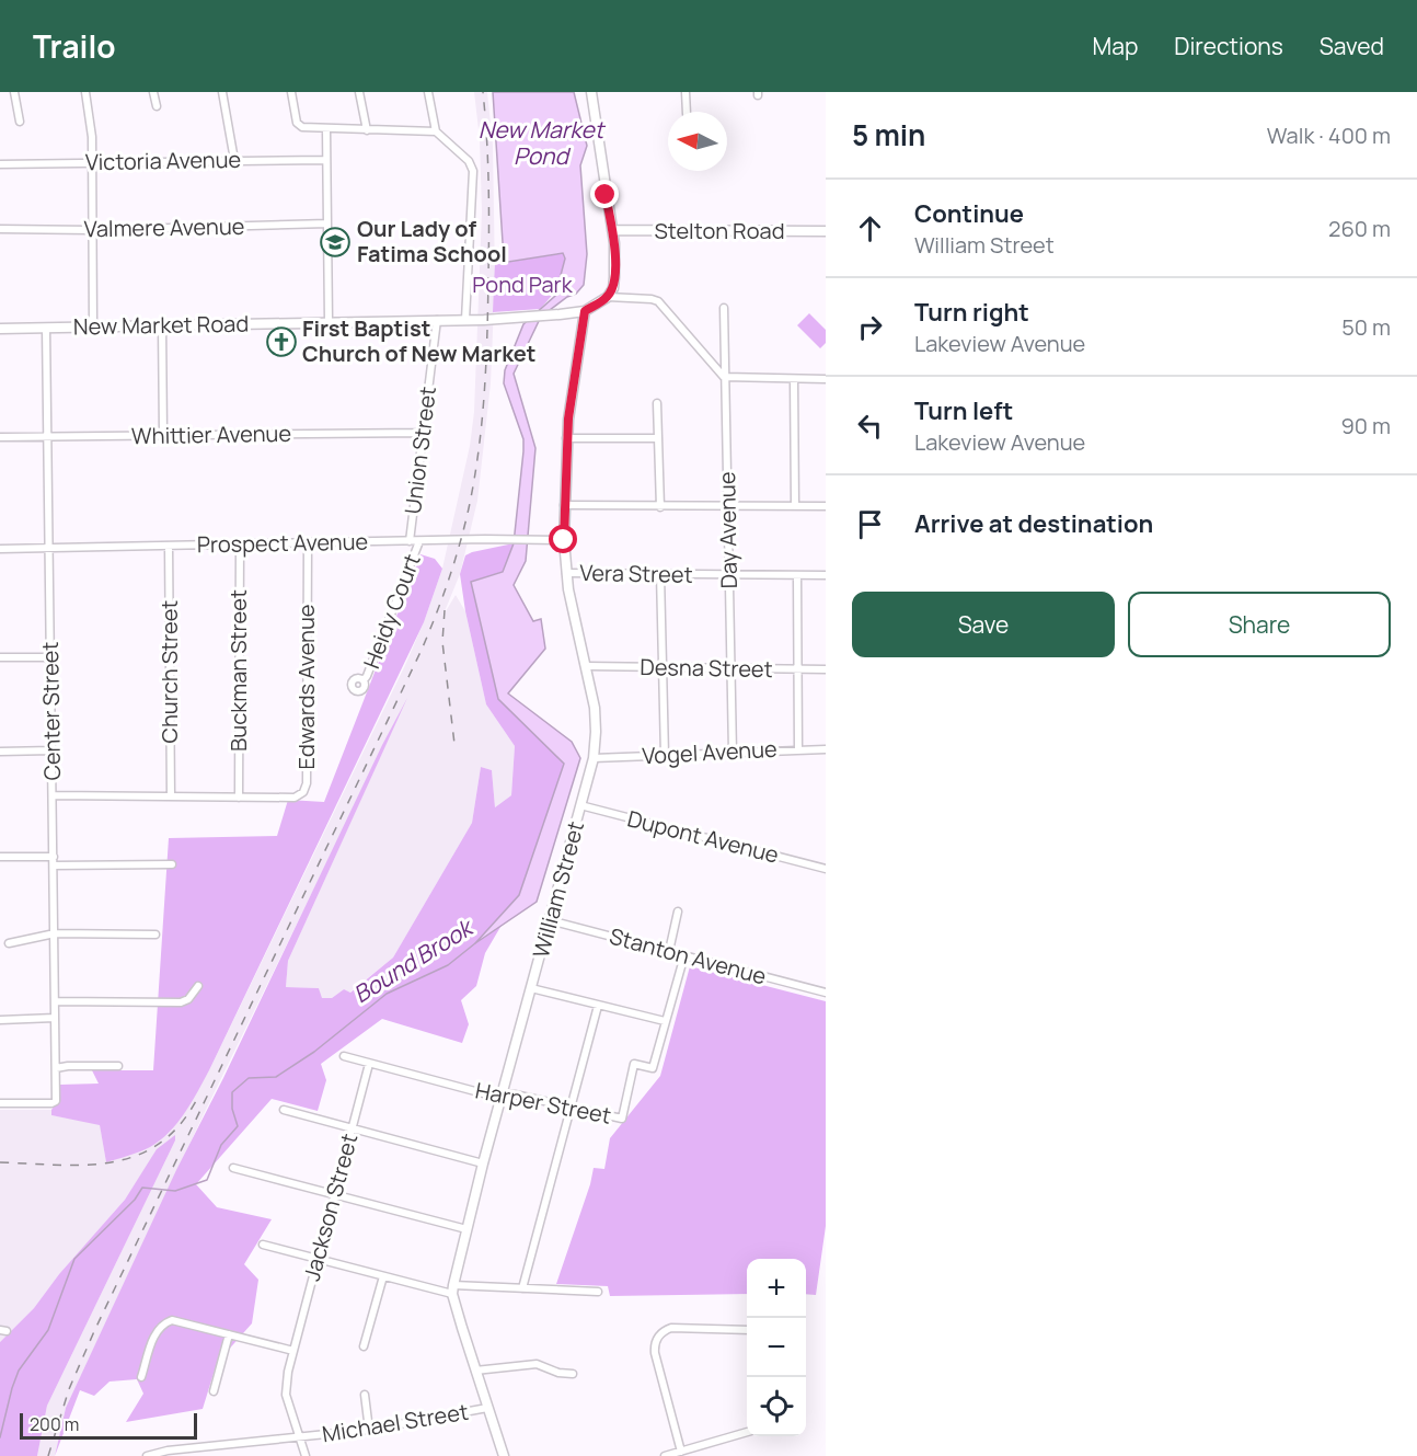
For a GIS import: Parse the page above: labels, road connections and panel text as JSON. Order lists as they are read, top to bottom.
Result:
{
  "streets": {
    "main road": ["Stelton Road", "New Market Road", "William Street"],
    "street": [
      "Victoria Avenue",
      "Valmere Avenue",
      "Whittier Avenue",
      "Union Street",
      "Day Avenue",
      "Prospect Avenue",
      "Vera Street",
      "Heidy Court",
      "Desna Street",
      "Buckman Street",
      "Church Street",
      "Edwards Avenue",
      "Center Street",
      "Vogel Avenue",
      "Dupont Avenue",
      "Stanton Avenue",
      "Harper Street",
      "Jackson Street",
      "Michael Street"
    ]
  },
  "crossings": [
    ["New Market Road", "Union Street"],
    ["New Market Road", "Center Street"],
    ["New Market Road", "William Street"],
    ["Whittier Avenue", "Union Street"],
    ["Whittier Avenue", "Center Street"],
    ["Union Street", "Prospect Avenue"],
    ["Day Avenue", "Vera Street"],
    ["Day Avenue", "Desna Street"],
    ["Day Avenue", "Vogel Avenue"],
    ["Prospect Avenue", "Heidy Court"],
    ["Prospect Avenue", "Buckman Street"],
    ["Prospect Avenue", "Church Street"],
    ["Prospect Avenue", "Edwards Avenue"],
    ["Prospect Avenue", "Center Street"],
    ["Prospect Avenue", "William Street"],
    ["Vera Street", "William Street"],
    ["Desna Street", "William Street"],
    ["Buckman Street", "Edwards Avenue"],
    ["Church Street", "Edwards Avenue"],
    ["Edwards Avenue", "Center Street"],
    ["Vogel Avenue", "William Street"],
    ["Dupont Avenue", "William Street"],
    ["William Street", "Stanton Avenue"],
    ["William Street", "Harper Street"],
    ["William Street", "Michael Street"],
    ["Harper Street", "Jackson Street"],
    ["Jackson Street", "Michael Street"]
  ],
  "water": ["New Market Pond", "Bound Brook"],
  "parks": ["Pond Park"],
  "places": {
    "school or university": ["Our Lady of Fatima School"],
    "church": ["First Baptist Church of New Market"]
  },
  "scale_bar": "200 m",
  "north": "left",
  "page": {
    "header": "Trailo",
    "nav": ["Map", "Directions", "Saved"],
    "heading": ["5 min", "Walk · 400 m"],
    "list": [
      ["Continue", "William Street", "260 m"],
      ["Turn right", "Lakeview Avenue", "50 m"],
      ["Turn left", "Lakeview Avenue", "90 m"],
      "Arrive at destination"
    ],
    "buttons": ["Save", "Share"],
    "map_buttons": ["+", "−"],
    "scale": "200 m"
  }
}
